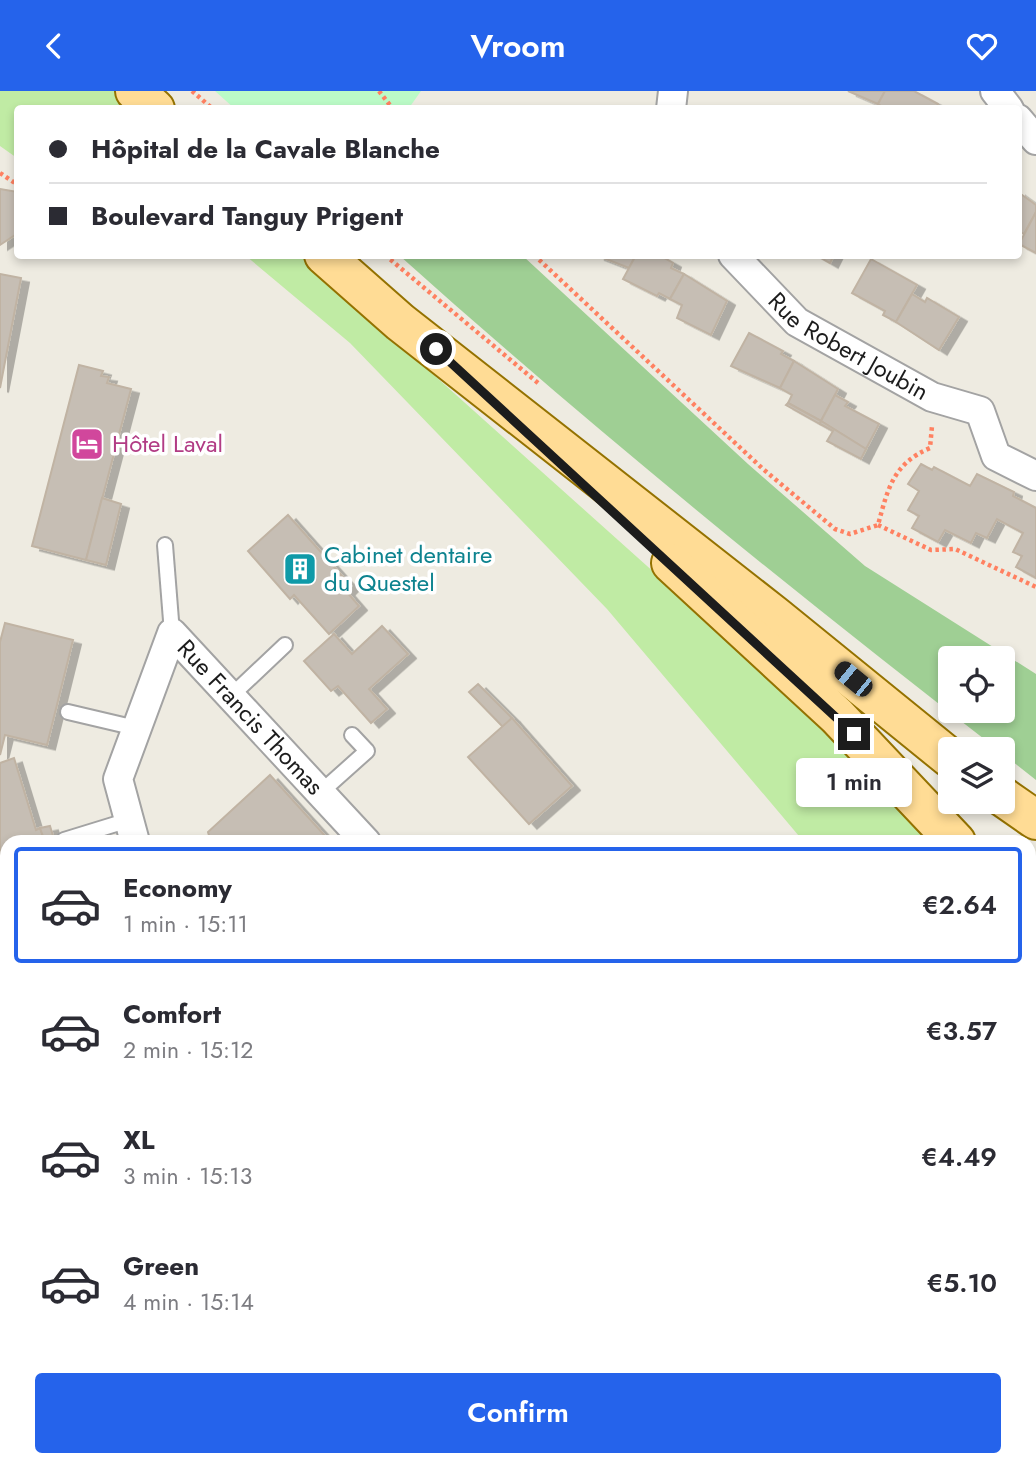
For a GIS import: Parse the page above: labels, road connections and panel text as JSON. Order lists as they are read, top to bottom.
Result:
{
  "streets": {
    "street": ["Rue Robert Joubin", "Rue Francis Thomas"]
  },
  "places": {
    "hotel": ["Hôtel Laval"],
    "building": ["Cabinet dentaire du Questel"]
  },
  "page": {
    "header": "Vroom",
    "banner": ["Hôpital de la Cavale Blanche", "Boulevard Tanguy Prigent"],
    "bubble": "1 min",
    "list": [
      {
        "name": "Economy",
        "note": "1 min · 15:11",
        "value": "€2.64"
      },
      {
        "name": "Comfort",
        "note": "2 min · 15:12",
        "value": "€3.57"
      },
      {
        "name": "XL",
        "note": "3 min · 15:13",
        "value": "€4.49"
      },
      {
        "name": "Green",
        "note": "4 min · 15:14",
        "value": "€5.10"
      }
    ],
    "buttons": "Confirm"
  }
}
